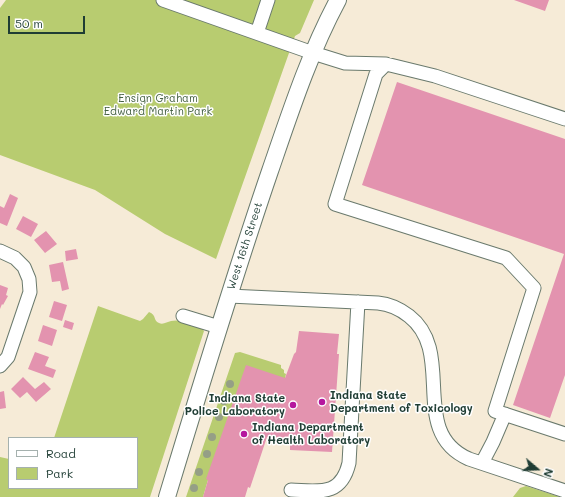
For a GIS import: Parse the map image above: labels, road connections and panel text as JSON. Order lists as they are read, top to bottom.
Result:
{
  "streets": {
    "main road": ["West 16th Street"]
  },
  "parks": ["Ensign Graham Edward Martin Park"],
  "places": ["Indiana State Department of Toxicology", "Indiana State Police Laboratory", "Indiana Department of Health Laboratory"],
  "legend": ["Road", "Park"],
  "scale_bar": "50 m",
  "north": "right"
}
